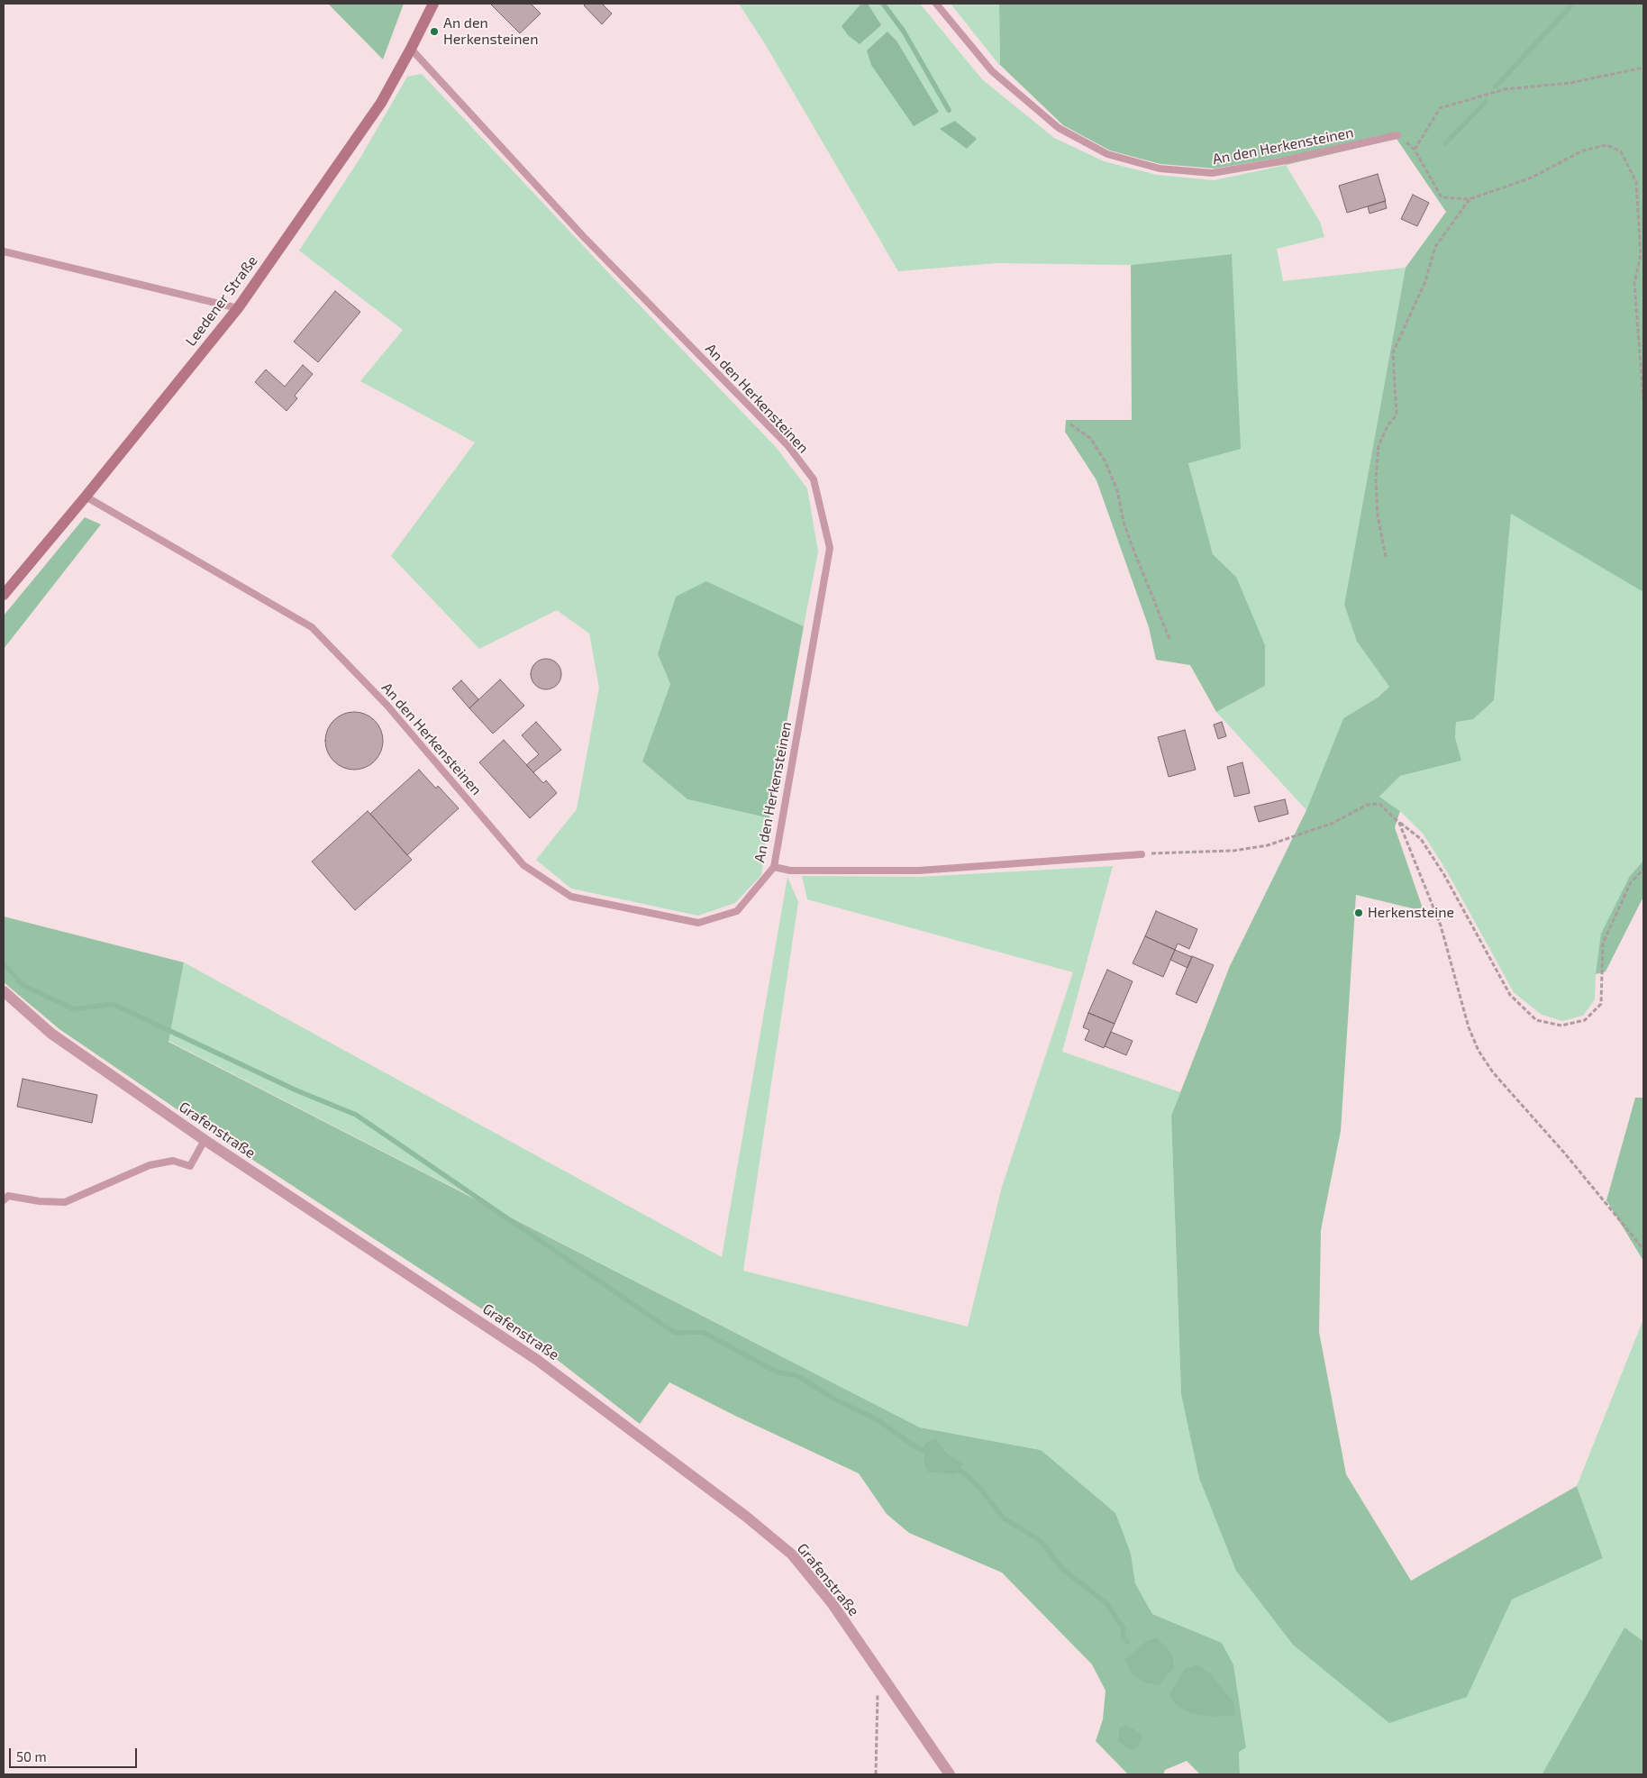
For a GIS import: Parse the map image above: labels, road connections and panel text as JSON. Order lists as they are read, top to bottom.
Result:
{
  "streets": {
    "street": ["Leedener Straße", "Grafenstraße"],
    "lane": ["An den Herkensteinen"]
  },
  "crossings": [
    ["An den Herkensteinen", "Leedener Straße"]
  ],
  "places": ["An den Herkensteinen", "Herkensteine"],
  "scale_bar": "50 m"
}
